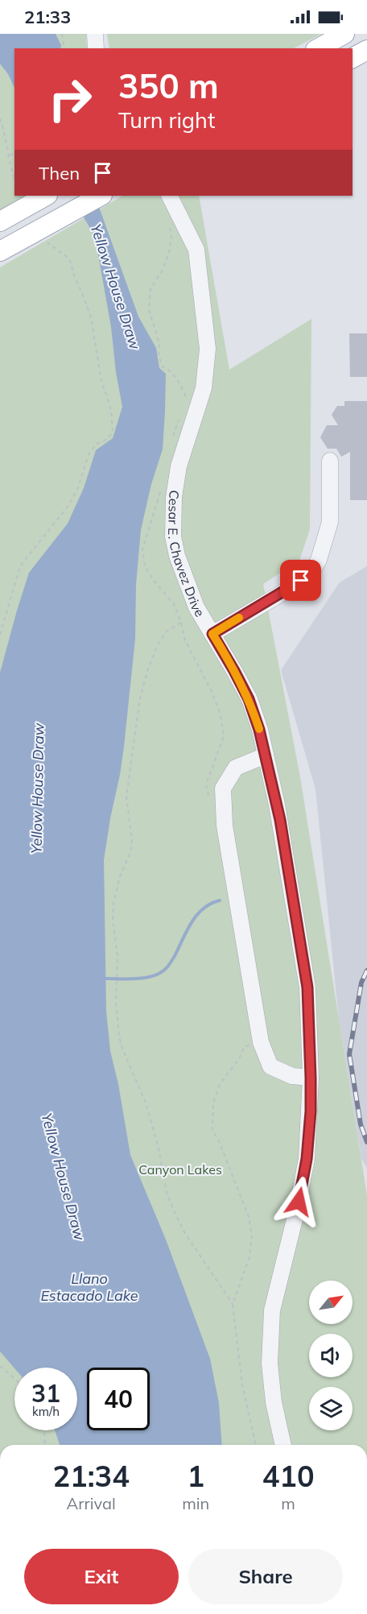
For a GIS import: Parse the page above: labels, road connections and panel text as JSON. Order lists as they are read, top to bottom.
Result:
{
  "streets": {
    "street": ["Cesar E. Chavez Drive"]
  },
  "water": ["Yellow House Draw", "Llano Estacado Lake"],
  "parks": ["Canyon Lakes"],
  "north": "top right",
  "page": {
    "status": "21:33",
    "turn": ["350 m", "Turn right"],
    "then": "Then",
    "speed": "31 km/h",
    "limit": "40",
    "eta": [
      "21:34",
      "Arrival",
      "1",
      "min",
      "410",
      "m"
    ],
    "buttons": ["Exit", "Share"]
  }
}
